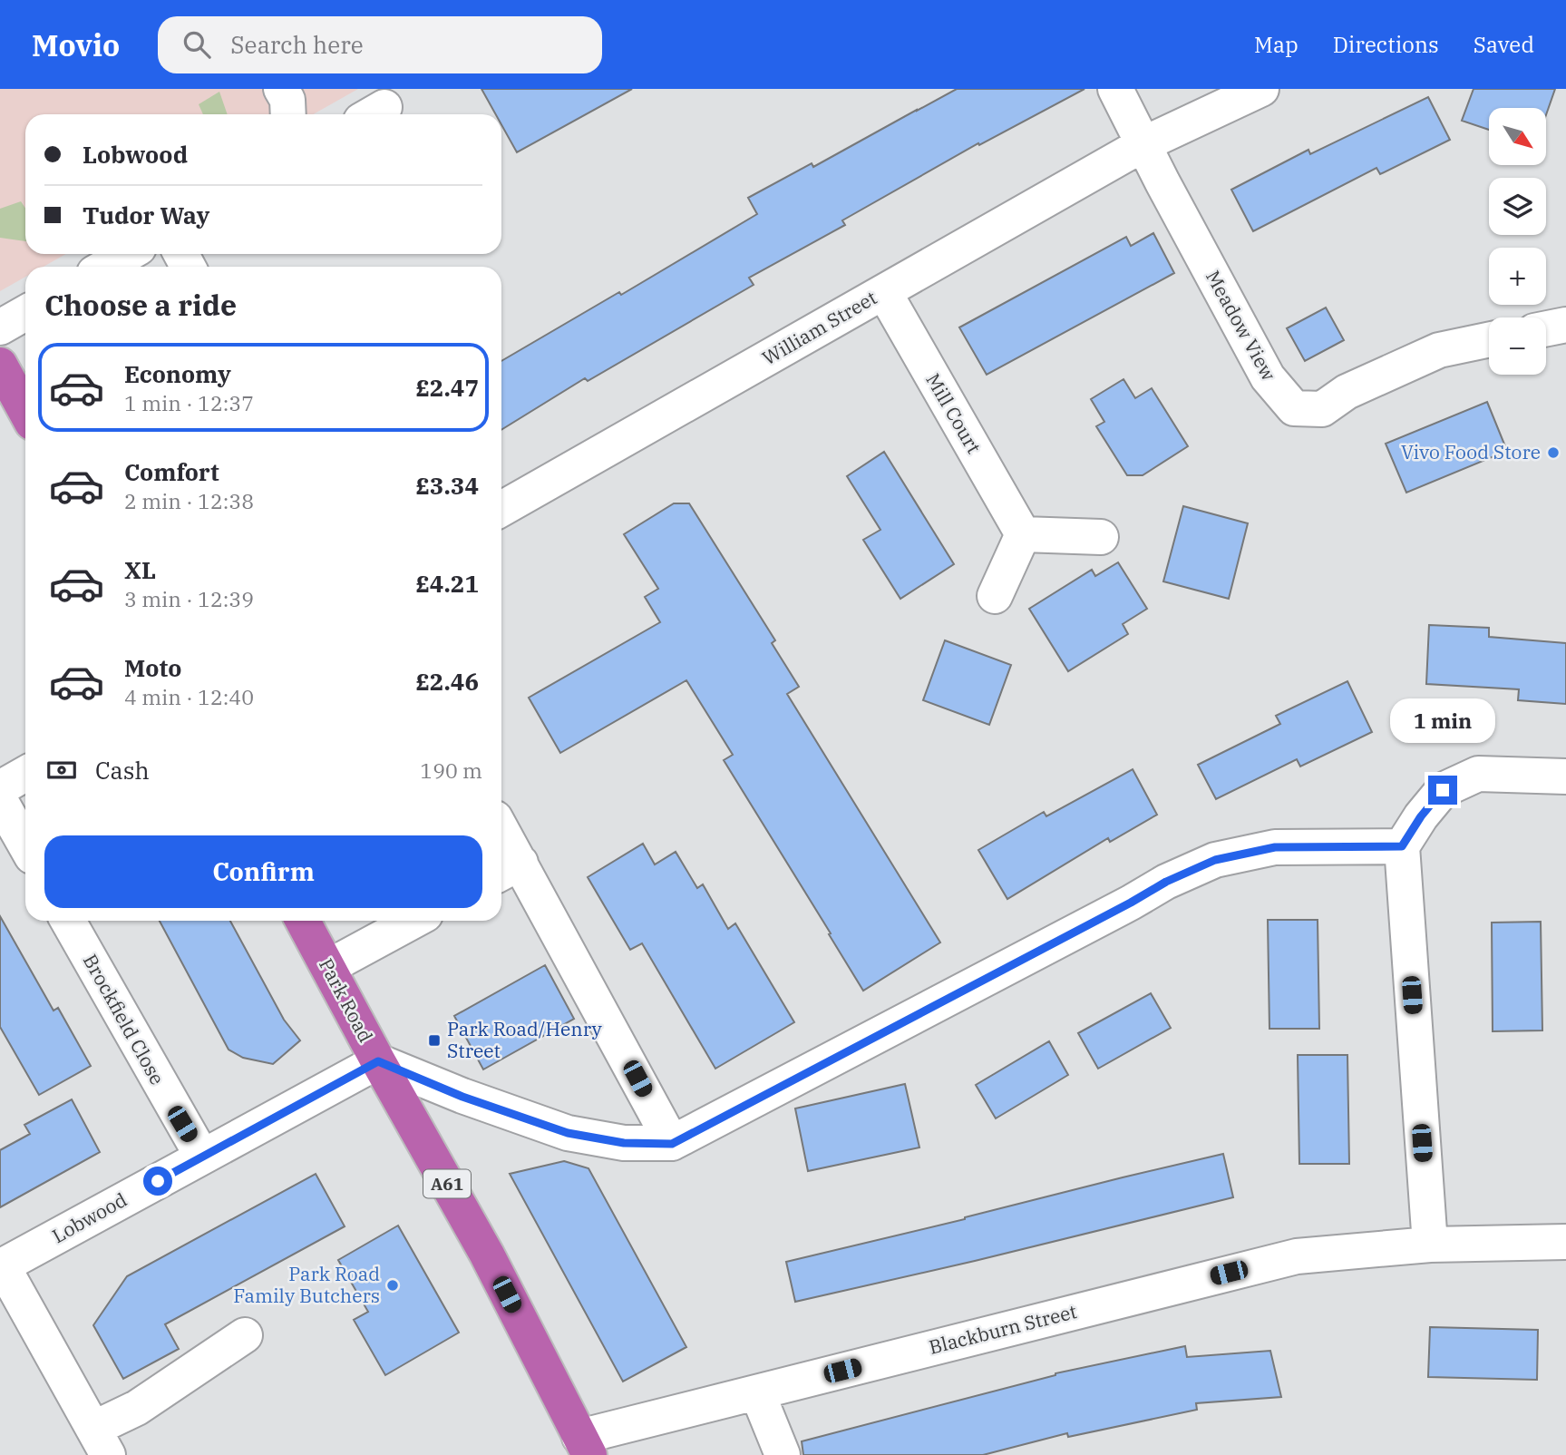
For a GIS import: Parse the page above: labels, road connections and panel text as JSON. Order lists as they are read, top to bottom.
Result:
{
  "streets": {
    "highway": ["Park Road", "A61"],
    "street": [
      "Meadow View",
      "William Street",
      "Mill Court",
      "Brockfield Close",
      "Lobwood",
      "Blackburn Street"
    ]
  },
  "crossings": [
    ["Meadow View", "William Street"],
    ["William Street", "Mill Court"],
    ["Park Road", "Lobwood"],
    ["Park Road", "Blackburn Street"],
    ["Brockfield Close", "Lobwood"]
  ],
  "places": {
    "other": ["Vivo Food Store", "Park Road Family Butchers"],
    "transit": ["Park Road/Henry Street"]
  },
  "north": "bottom right",
  "page": {
    "header": "Movio",
    "search": "Search here",
    "nav": ["Map", "Directions", "Saved"],
    "map_buttons": ["+", "−"],
    "banner": ["Lobwood", "Tudor Way"],
    "heading": "Choose a ride",
    "list": [
      {
        "name": "Economy",
        "note": "1 min · 12:37",
        "value": "£2.47"
      },
      {
        "name": "Comfort",
        "note": "2 min · 12:38",
        "value": "£3.34"
      },
      {
        "name": "XL",
        "note": "3 min · 12:39",
        "value": "£4.21"
      },
      {
        "name": "Moto",
        "note": "4 min · 12:40",
        "value": "£2.46"
      }
    ],
    "bubble": "1 min",
    "pay": ["Cash", "190 m"],
    "buttons": "Confirm"
  }
}
